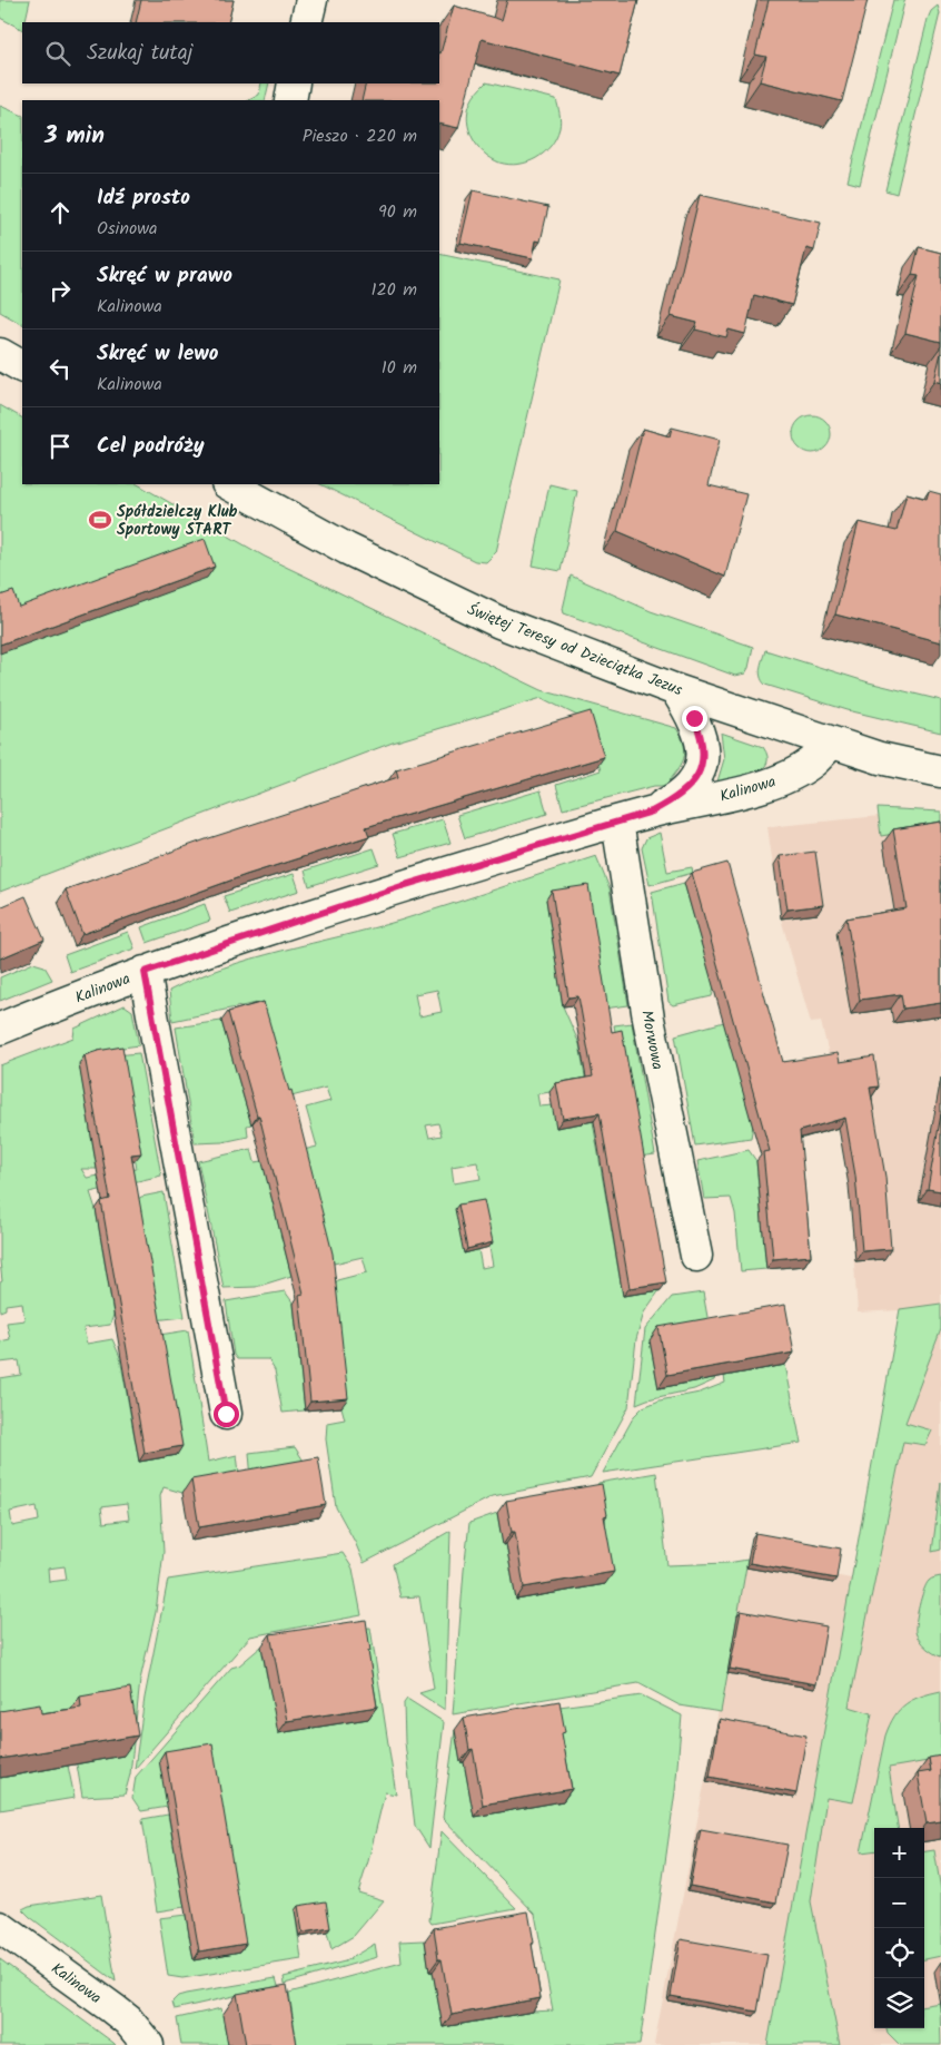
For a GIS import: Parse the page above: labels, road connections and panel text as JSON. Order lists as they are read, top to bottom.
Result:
{
  "streets": {
    "street": ["Świętej Teresy od Dzieciątka Jezus", "Kalinowa", "Morwowa"]
  },
  "crossings": [
    ["Świętej Teresy od Dzieciątka Jezus", "Kalinowa"],
    ["Kalinowa", "Morwowa"]
  ],
  "places": {
    "sports": ["Spółdzielczy Klub Sportowy START"]
  },
  "page": {
    "search": "Szukaj tutaj",
    "heading": ["3 min", "Pieszo · 220 m"],
    "list": [
      ["Idź prosto", "Osinowa", "90 m"],
      ["Skręć w prawo", "Kalinowa", "120 m"],
      ["Skręć w lewo", "Kalinowa", "10 m"],
      "Cel podróży"
    ],
    "map_buttons": ["+", "−"]
  }
}
